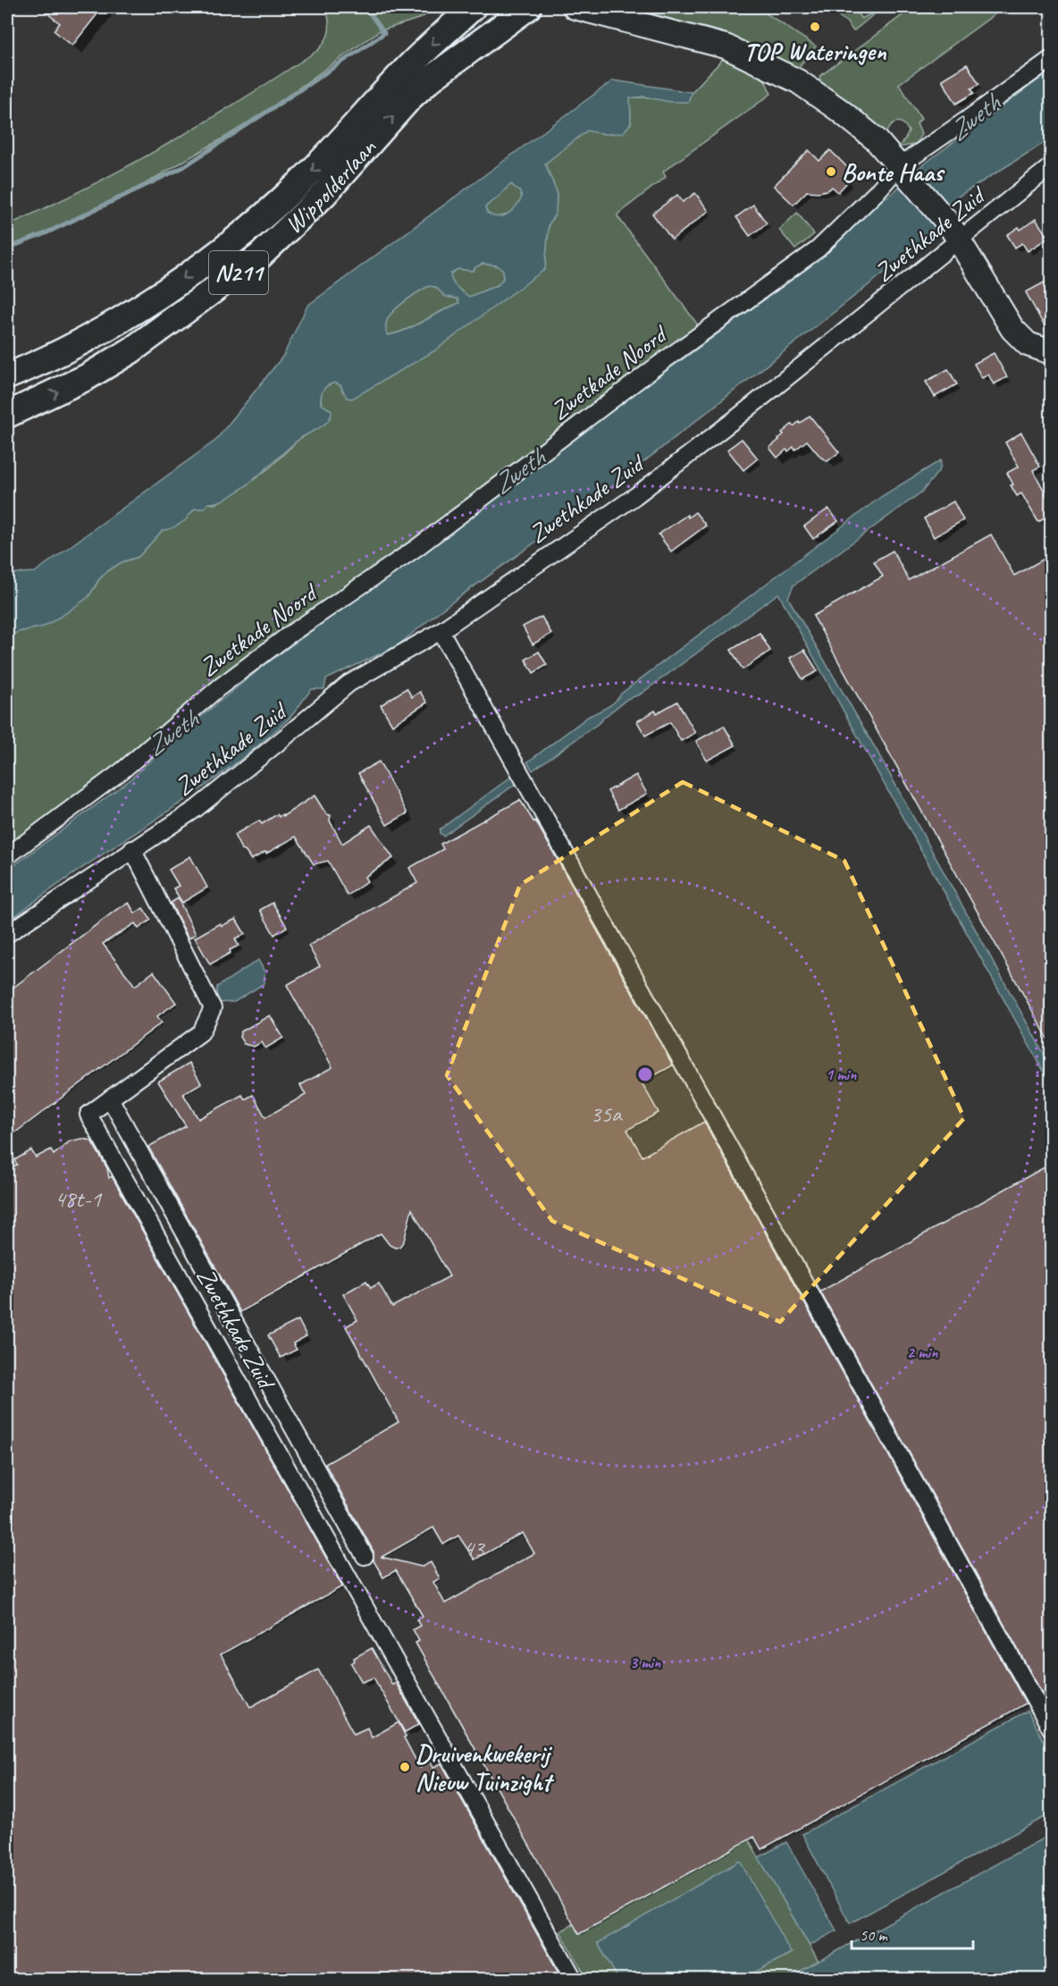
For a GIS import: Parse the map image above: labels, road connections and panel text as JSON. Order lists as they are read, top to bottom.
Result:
{
  "streets": {
    "main road": ["Wippolderlaan", "N211"],
    "street": ["Zwethkade Zuid", "Zwetkade Noord"]
  },
  "water": ["Zweth"],
  "places": ["TOP Wateringen", "Bonte Haas", "Druivenkwekerij Nieuw Tuinzight"],
  "house_numbers": ["35a", "48t-1", "43"],
  "scale_bar": "50 m",
  "rings": ["1 min", "2 min", "3 min"]
}
